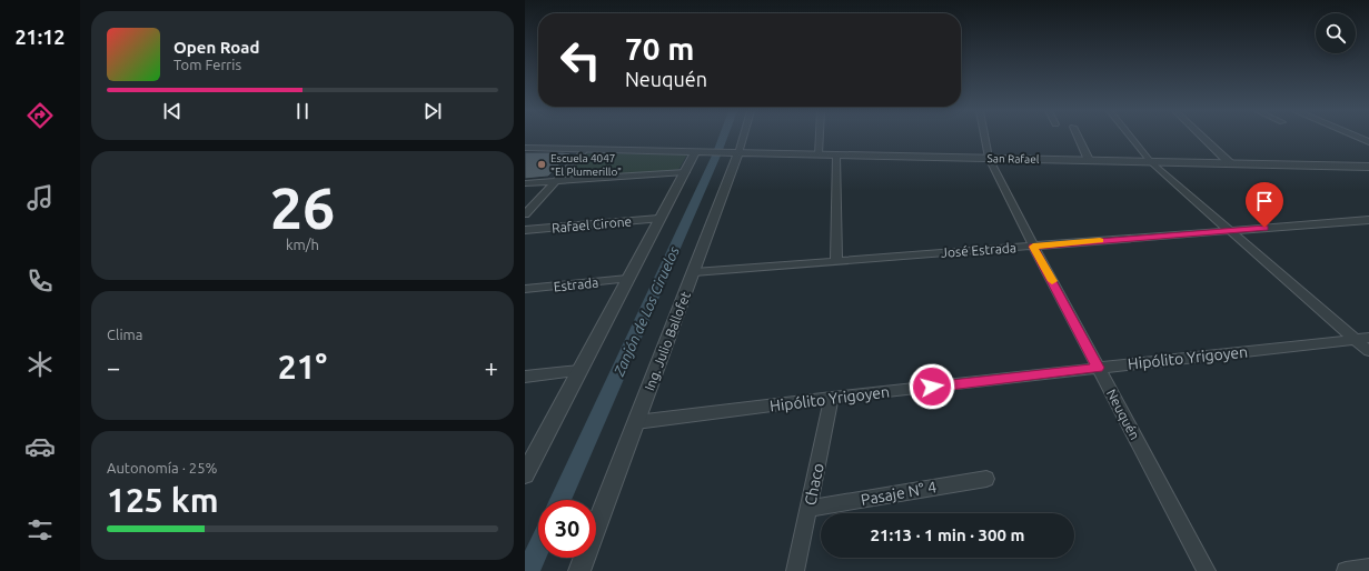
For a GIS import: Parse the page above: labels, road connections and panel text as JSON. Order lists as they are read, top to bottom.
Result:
{
  "streets": {
    "street": [
      "San Rafael",
      "Rafael Cirone",
      "José Estrada",
      "Estrada",
      "Ing. Julio Ballofet",
      "Hipólito Yrigoyen",
      "Neuquén",
      "Chaco",
      "Pasaje N° 4"
    ]
  },
  "crossings": [
    ["San Rafael", "Ing. Julio Ballofet"],
    ["San Rafael", "Neuquén"],
    ["José Estrada", "Ing. Julio Ballofet"],
    ["José Estrada", "Neuquén"],
    ["Ing. Julio Ballofet", "Hipólito Yrigoyen"],
    ["Hipólito Yrigoyen", "Neuquén"],
    ["Hipólito Yrigoyen", "Chaco"],
    ["Chaco", "Pasaje N° 4"]
  ],
  "water": ["Zanjón de Los Ciruelos"],
  "places": ["Escuela 4047 \"El Plumerillo\""],
  "page": {
    "tabs": "21:12",
    "turn": ["70 m", "Neuquén"],
    "song": ["Open Road", "Tom Ferris"],
    "tile": [
      ["26", "km/h"],
      "Clima",
      ["Autonomía · 25%", "125 km"]
    ],
    "heat": ["−", "21°", "+"],
    "limit": "30",
    "trip": "21:13 · 1 min · 300 m"
  }
}
